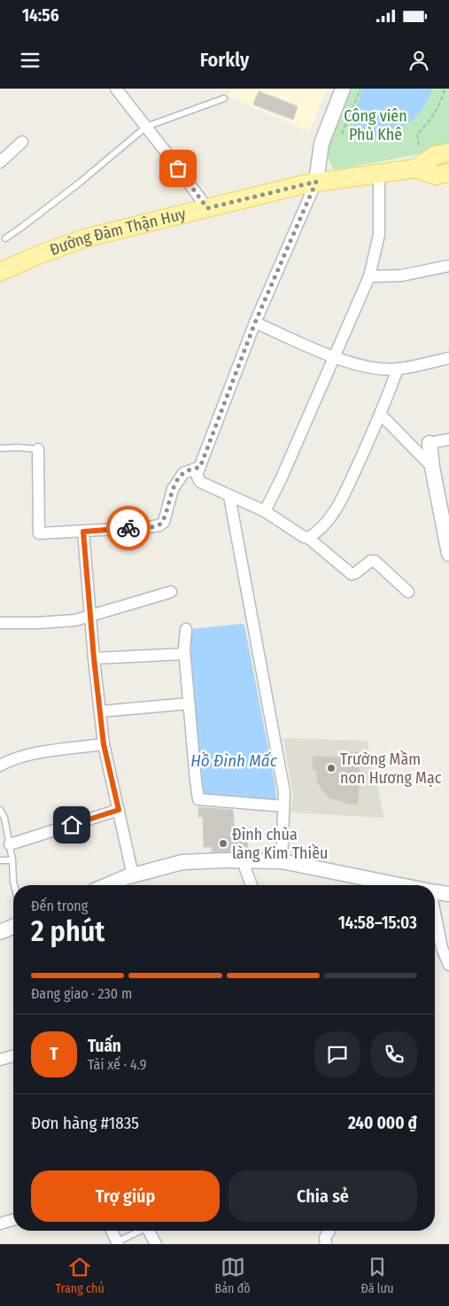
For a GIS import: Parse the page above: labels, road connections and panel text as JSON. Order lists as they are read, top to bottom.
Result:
{
  "streets": {
    "main road": ["Đường Đàm Thận Huy"]
  },
  "water": ["Hồ Đình Mấc"],
  "parks": ["Công viên Phù Khê"],
  "places": ["Trường Mầm non Hương Mạc", "Đình chùa làng Kim Thiều"],
  "page": {
    "status": "14:56",
    "header": "Forkly",
    "heading": ["2 phút", "Đến trong", "14:58–15:03"],
    "panel": [
      "Tuấn",
      "Tài xế · 4.9",
      "Đơn hàng #1835",
      "240 000 ₫"
    ],
    "bar": "Đang giao · 230 m",
    "round": "T",
    "buttons": ["Trợ giúp", "Chia sẻ"],
    "tabs": ["Trang chủ", "Bản đồ", "Đã lưu"]
  }
}
